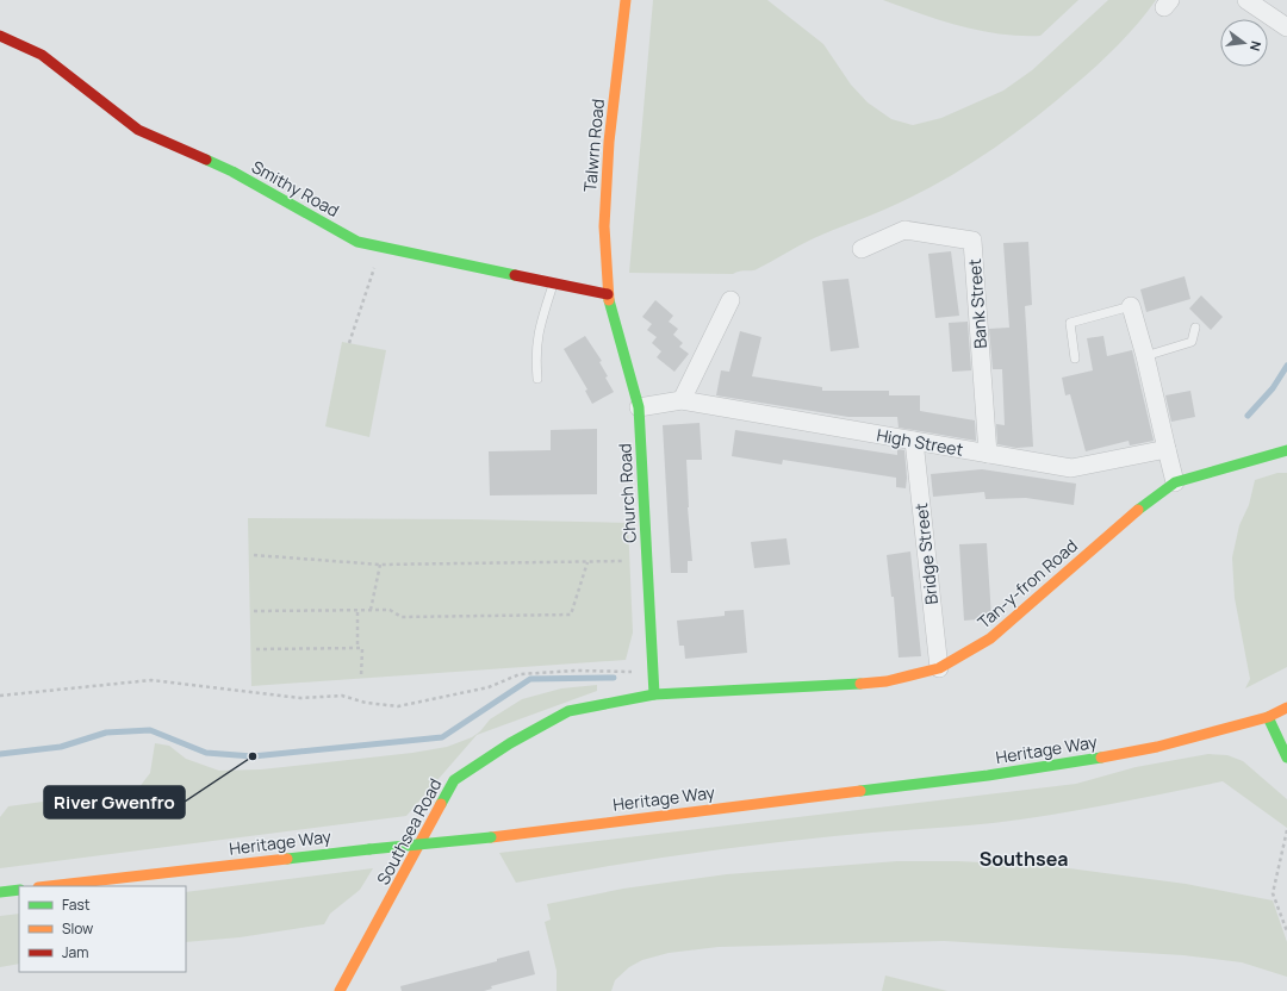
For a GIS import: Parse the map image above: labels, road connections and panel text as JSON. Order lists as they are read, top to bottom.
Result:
{
  "streets": {
    "street": [
      "Talwrn Road",
      "Smithy Road",
      "Bank Street",
      "High Street",
      "Church Road",
      "Bridge Street",
      "Tan-y-fron Road",
      "Heritage Way",
      "Southsea Road"
    ]
  },
  "crossings": [
    ["Talwrn Road", "Smithy Road"],
    ["Talwrn Road", "Church Road"],
    ["Smithy Road", "Church Road"],
    ["Bank Street", "High Street"],
    ["High Street", "Church Road"],
    ["High Street", "Bridge Street"],
    ["Church Road", "Tan-y-fron Road"],
    ["Church Road", "Southsea Road"],
    ["Bridge Street", "Tan-y-fron Road"],
    ["Tan-y-fron Road", "Southsea Road"]
  ],
  "districts": ["Southsea"],
  "places": ["River Gwenfro"],
  "legend": ["Fast", "Slow", "Jam"],
  "north": "right"
}
